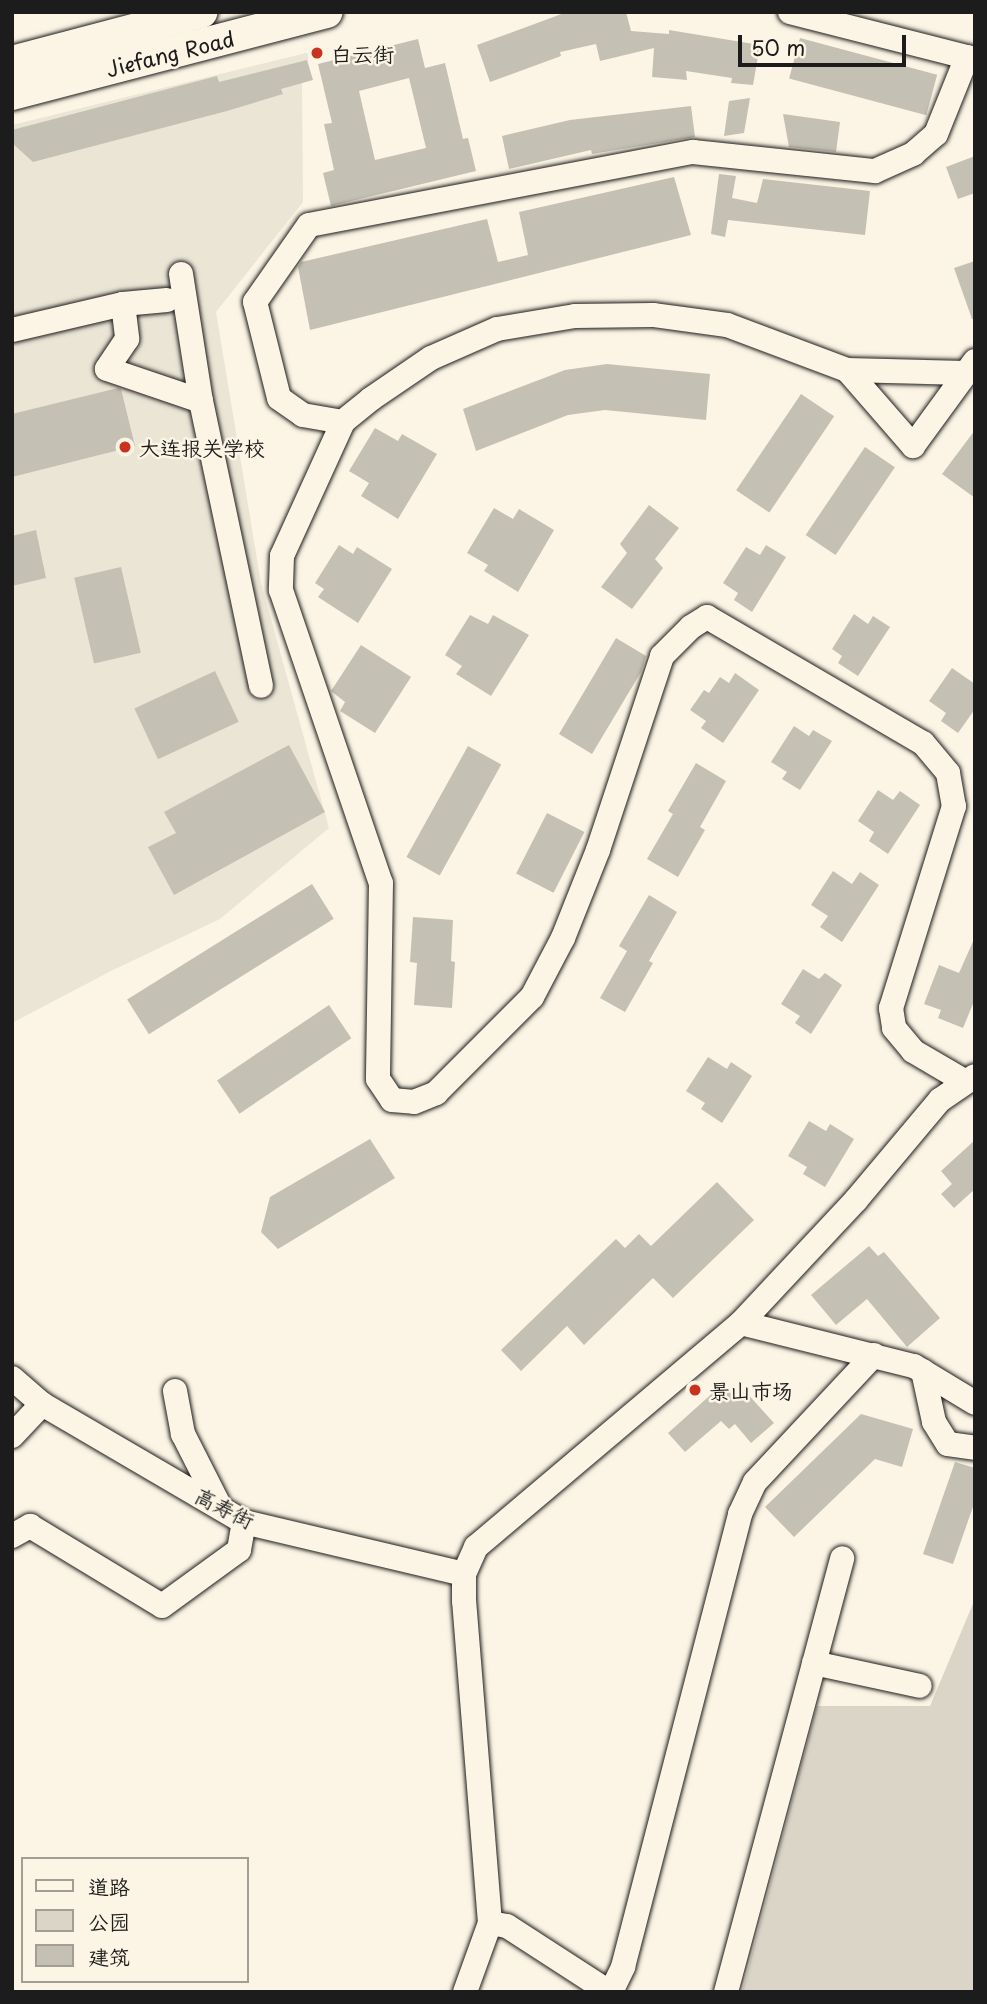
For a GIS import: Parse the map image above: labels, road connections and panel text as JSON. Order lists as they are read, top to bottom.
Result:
{
  "streets": {
    "main road": ["Jiefang Road"],
    "street": ["高寿街"]
  },
  "places": ["白云街", "大连报关学校", "景山市场"],
  "legend": ["道路", "公园", "建筑"],
  "scale_bar": "50 m"
}
